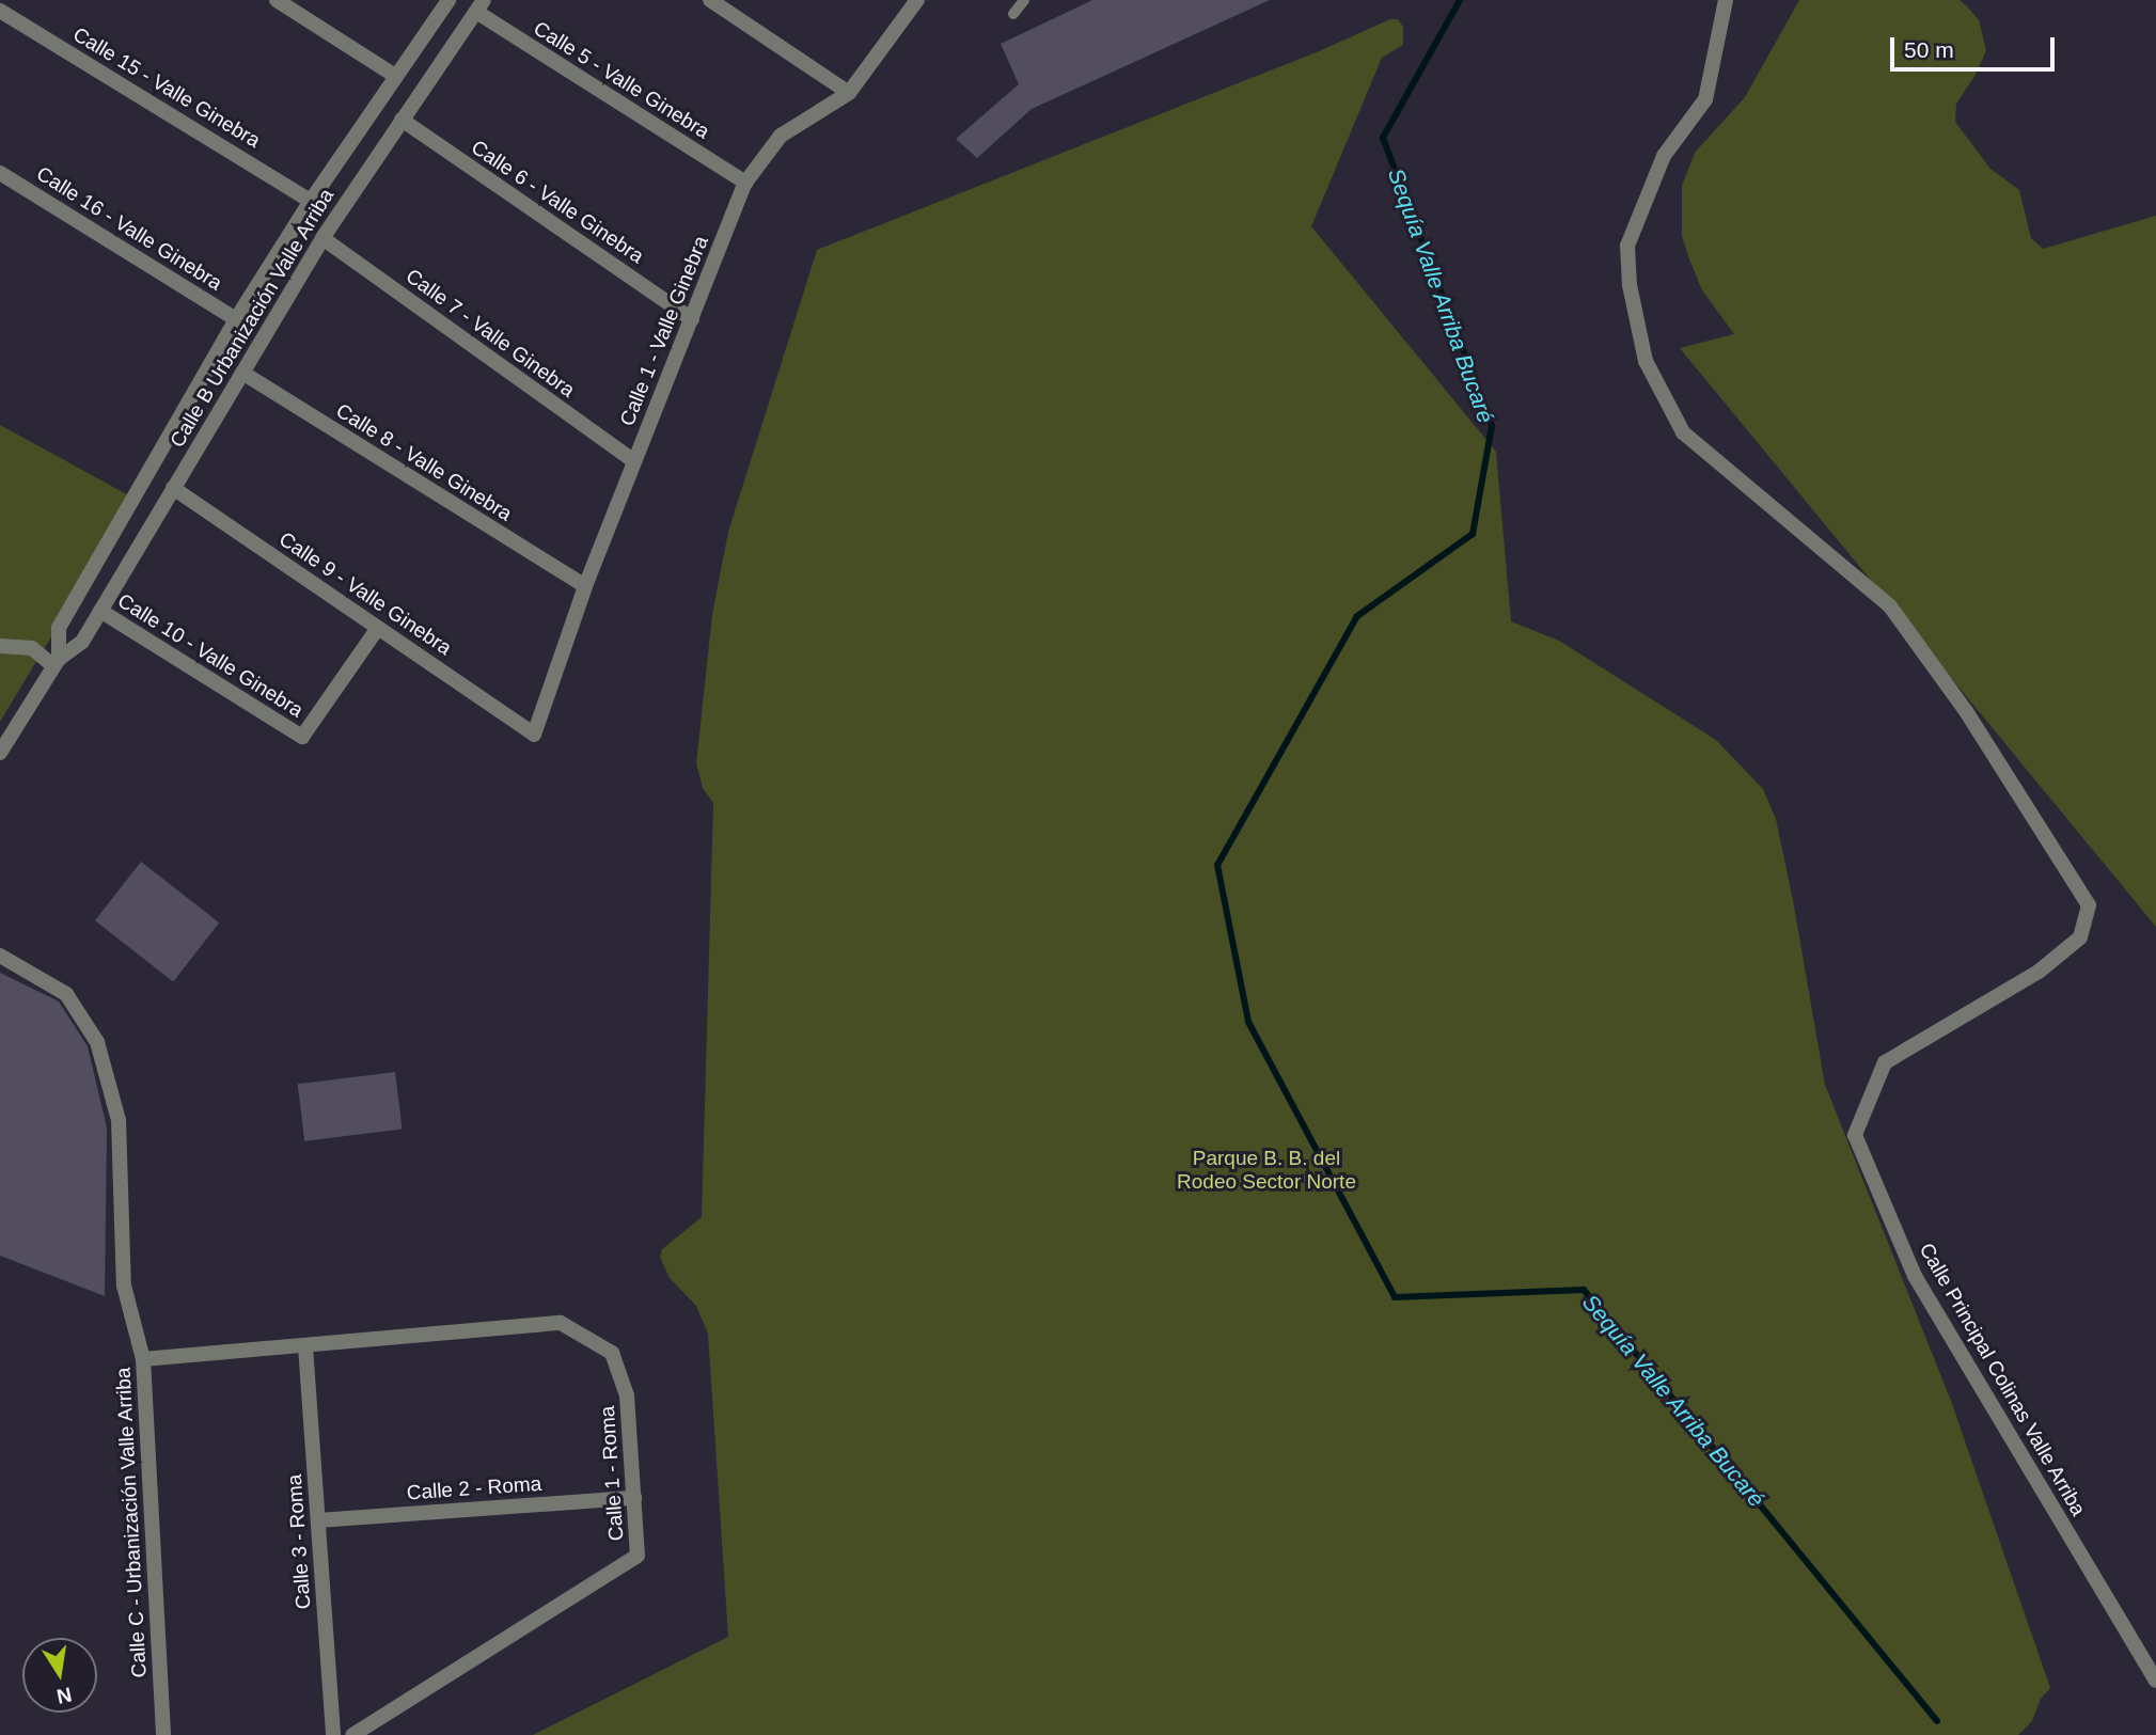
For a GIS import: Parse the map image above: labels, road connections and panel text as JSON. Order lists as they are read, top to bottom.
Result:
{
  "streets": {
    "street": [
      "Calle 5 - Valle Ginebra",
      "Calle 15 - Valle Ginebra",
      "Calle 6 - Valle Ginebra",
      "Calle 16 - Valle Ginebra",
      "Calle B Urbanización Valle Arriba",
      "Calle 1 - Valle Ginebra",
      "Calle 7 - Valle Ginebra",
      "Calle 8 - Valle Ginebra",
      "Calle 9 - Valle Ginebra",
      "Calle 10 - Valle Ginebra",
      "Calle Principal Colinas Valle Arriba",
      "Calle 1 - Roma",
      "Calle 2 - Roma",
      "Calle C - Urbanización Valle Arriba",
      "Calle 3 - Roma"
    ]
  },
  "crossings": [
    ["Calle 5 - Valle Ginebra", "Calle B Urbanización Valle Arriba"],
    ["Calle 5 - Valle Ginebra", "Calle 1 - Valle Ginebra"],
    ["Calle 15 - Valle Ginebra", "Calle B Urbanización Valle Arriba"],
    ["Calle 6 - Valle Ginebra", "Calle B Urbanización Valle Arriba"],
    ["Calle 6 - Valle Ginebra", "Calle 1 - Valle Ginebra"],
    ["Calle 16 - Valle Ginebra", "Calle B Urbanización Valle Arriba"],
    ["Calle B Urbanización Valle Arriba", "Calle 7 - Valle Ginebra"],
    ["Calle B Urbanización Valle Arriba", "Calle 8 - Valle Ginebra"],
    ["Calle B Urbanización Valle Arriba", "Calle 9 - Valle Ginebra"],
    ["Calle B Urbanización Valle Arriba", "Calle 10 - Valle Ginebra"],
    ["Calle 1 - Valle Ginebra", "Calle 7 - Valle Ginebra"],
    ["Calle 1 - Valle Ginebra", "Calle 8 - Valle Ginebra"],
    ["Calle 1 - Valle Ginebra", "Calle 9 - Valle Ginebra"],
    ["Calle 9 - Valle Ginebra", "Calle 10 - Valle Ginebra"],
    ["Calle 1 - Roma", "Calle 2 - Roma"],
    ["Calle 1 - Roma", "Calle C - Urbanización Valle Arriba"],
    ["Calle 1 - Roma", "Calle 3 - Roma"],
    ["Calle 2 - Roma", "Calle 3 - Roma"]
  ],
  "water": ["Sequía Valle Arriba Bucaré"],
  "parks": ["Parque B. B. del Rodeo Sector Norte"],
  "scale_bar": "50 m",
  "north": "bottom"
}
